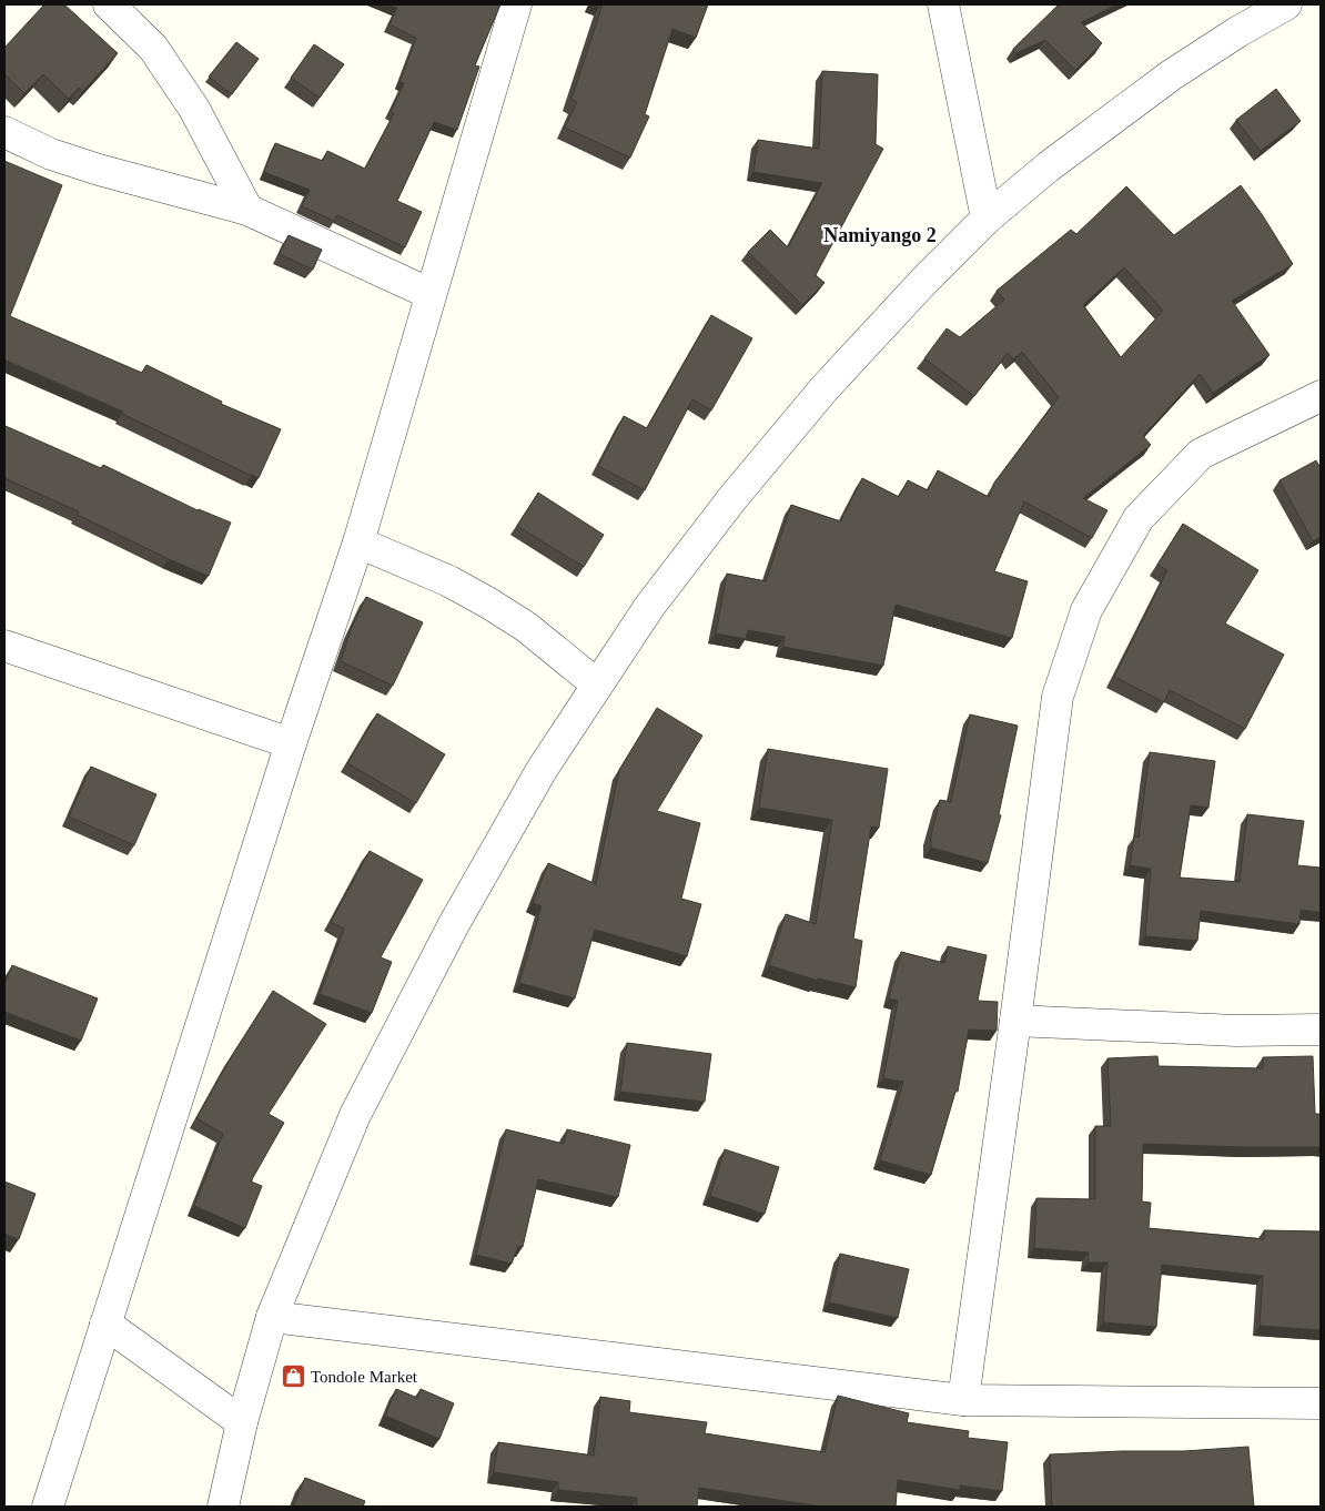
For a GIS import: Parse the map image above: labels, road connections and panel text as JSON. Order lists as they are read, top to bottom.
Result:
{
  "districts": ["Namiyango 2"],
  "places": {
    "shop": ["Tondole Market"]
  }
}
